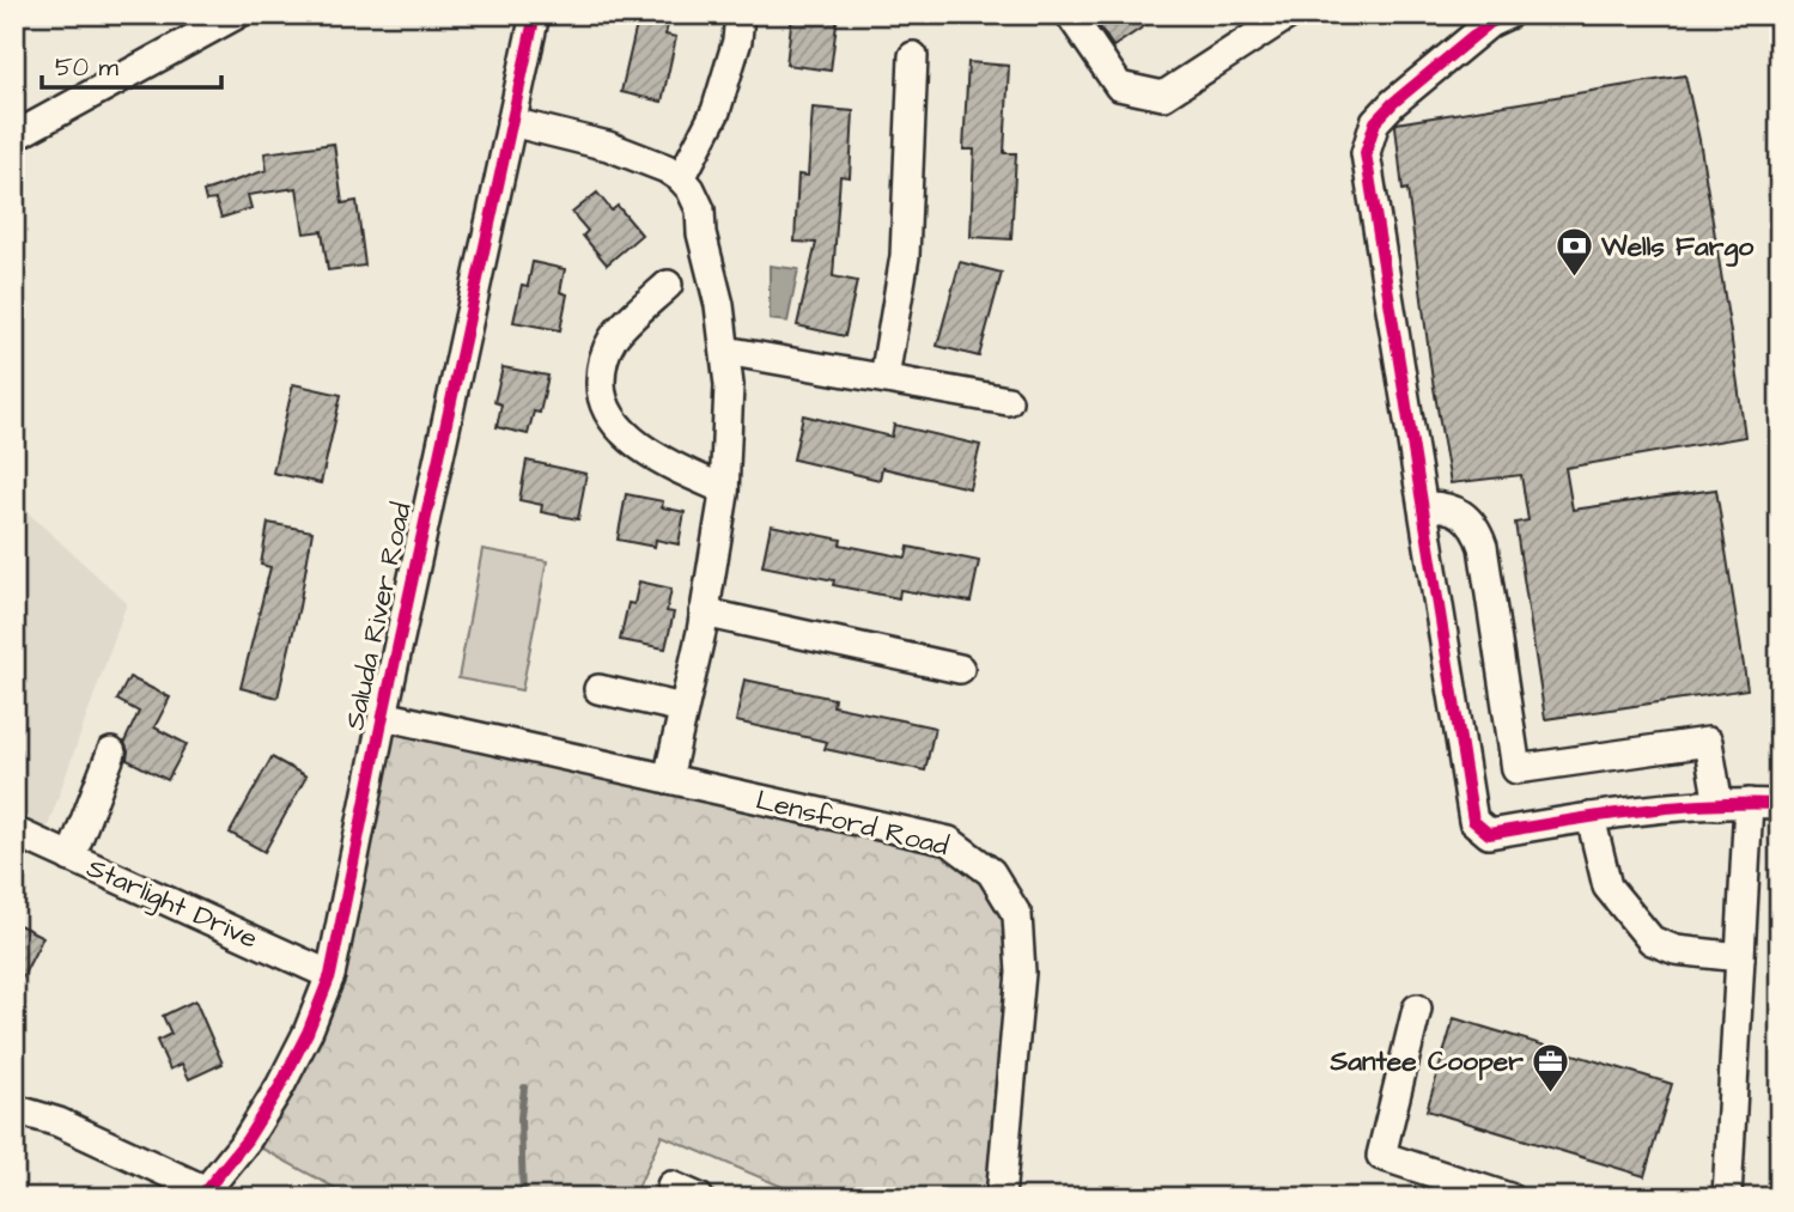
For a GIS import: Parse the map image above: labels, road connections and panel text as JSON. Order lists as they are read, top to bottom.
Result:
{
  "streets": {
    "street": ["Saluda River Road", "Lensford Road", "Starlight Drive"]
  },
  "crossings": [
    ["Saluda River Road", "Lensford Road"],
    ["Saluda River Road", "Starlight Drive"]
  ],
  "places": {
    "bank": ["Wells Fargo"],
    "office": ["Santee Cooper"]
  },
  "scale_bar": "50 m"
}
